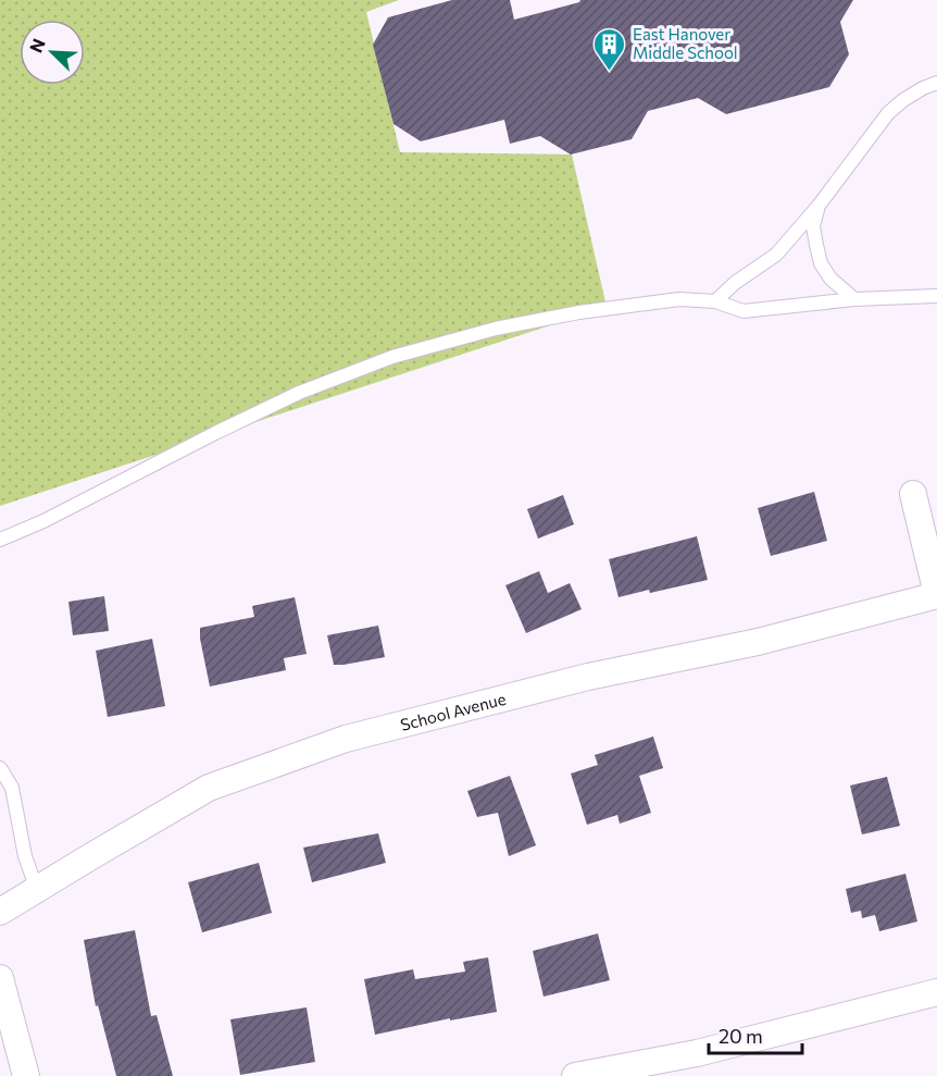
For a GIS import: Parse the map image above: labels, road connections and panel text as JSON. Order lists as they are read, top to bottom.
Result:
{
  "streets": {
    "street": ["School Avenue"]
  },
  "places": {
    "building": ["East Hanover Middle School"]
  },
  "scale_bar": "20 m",
  "north": "top left"
}
